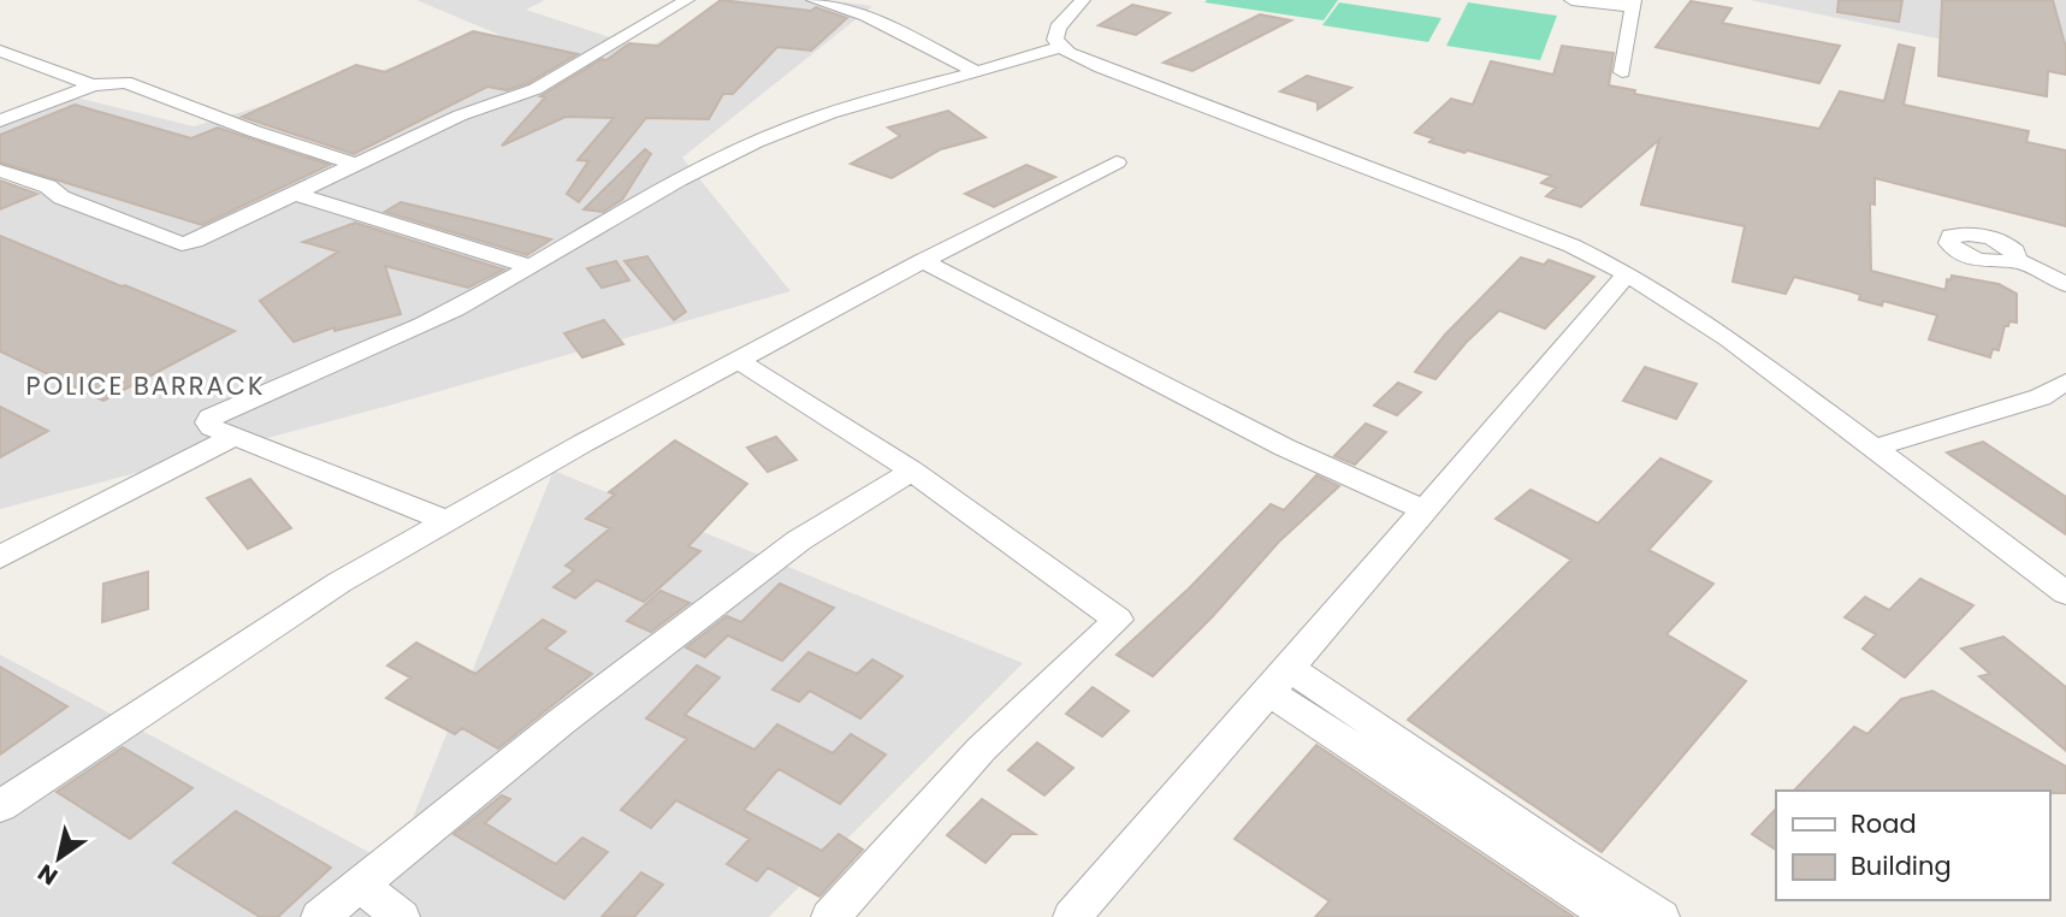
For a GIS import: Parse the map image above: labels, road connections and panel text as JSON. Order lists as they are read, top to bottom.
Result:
{
  "districts": ["POLICE BARRACK"],
  "legend": ["Road", "Building"],
  "north": "bottom left"
}
